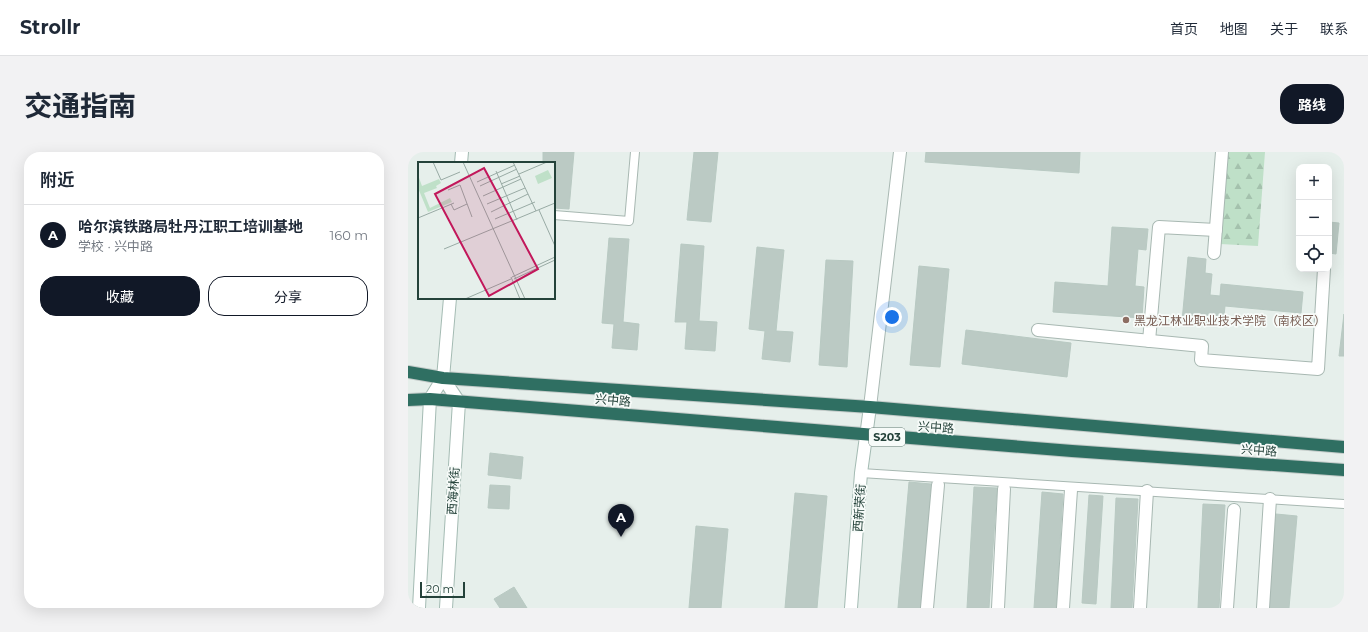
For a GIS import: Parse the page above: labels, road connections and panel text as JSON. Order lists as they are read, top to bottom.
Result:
{
  "streets": {
    "highway": ["兴中路", "S203"],
    "street": ["西海林街", "西新荣街"]
  },
  "crossings": [
    ["兴中路", "S203"],
    ["兴中路", "西海林街"],
    ["兴中路", "西新荣街"]
  ],
  "places": ["黑龙江林业职业技术学院（南校区）"],
  "scale_bar": "20 m",
  "page": {
    "header": "Strollr",
    "nav": [
      "首页",
      "地图",
      "关于",
      "联系"
    ],
    "title": "交通指南",
    "buttons": [
      "路线",
      ["收藏", "分享"]
    ],
    "heading": "附近",
    "map_buttons": ["+", "−"],
    "list": [
      {
        "mark": "A",
        "name": "哈尔滨铁路局牡丹江职工培训基地",
        "note": "学校 · 兴中路",
        "value": "160 m"
      }
    ],
    "pins": "A",
    "scale": "20 m"
  }
}
